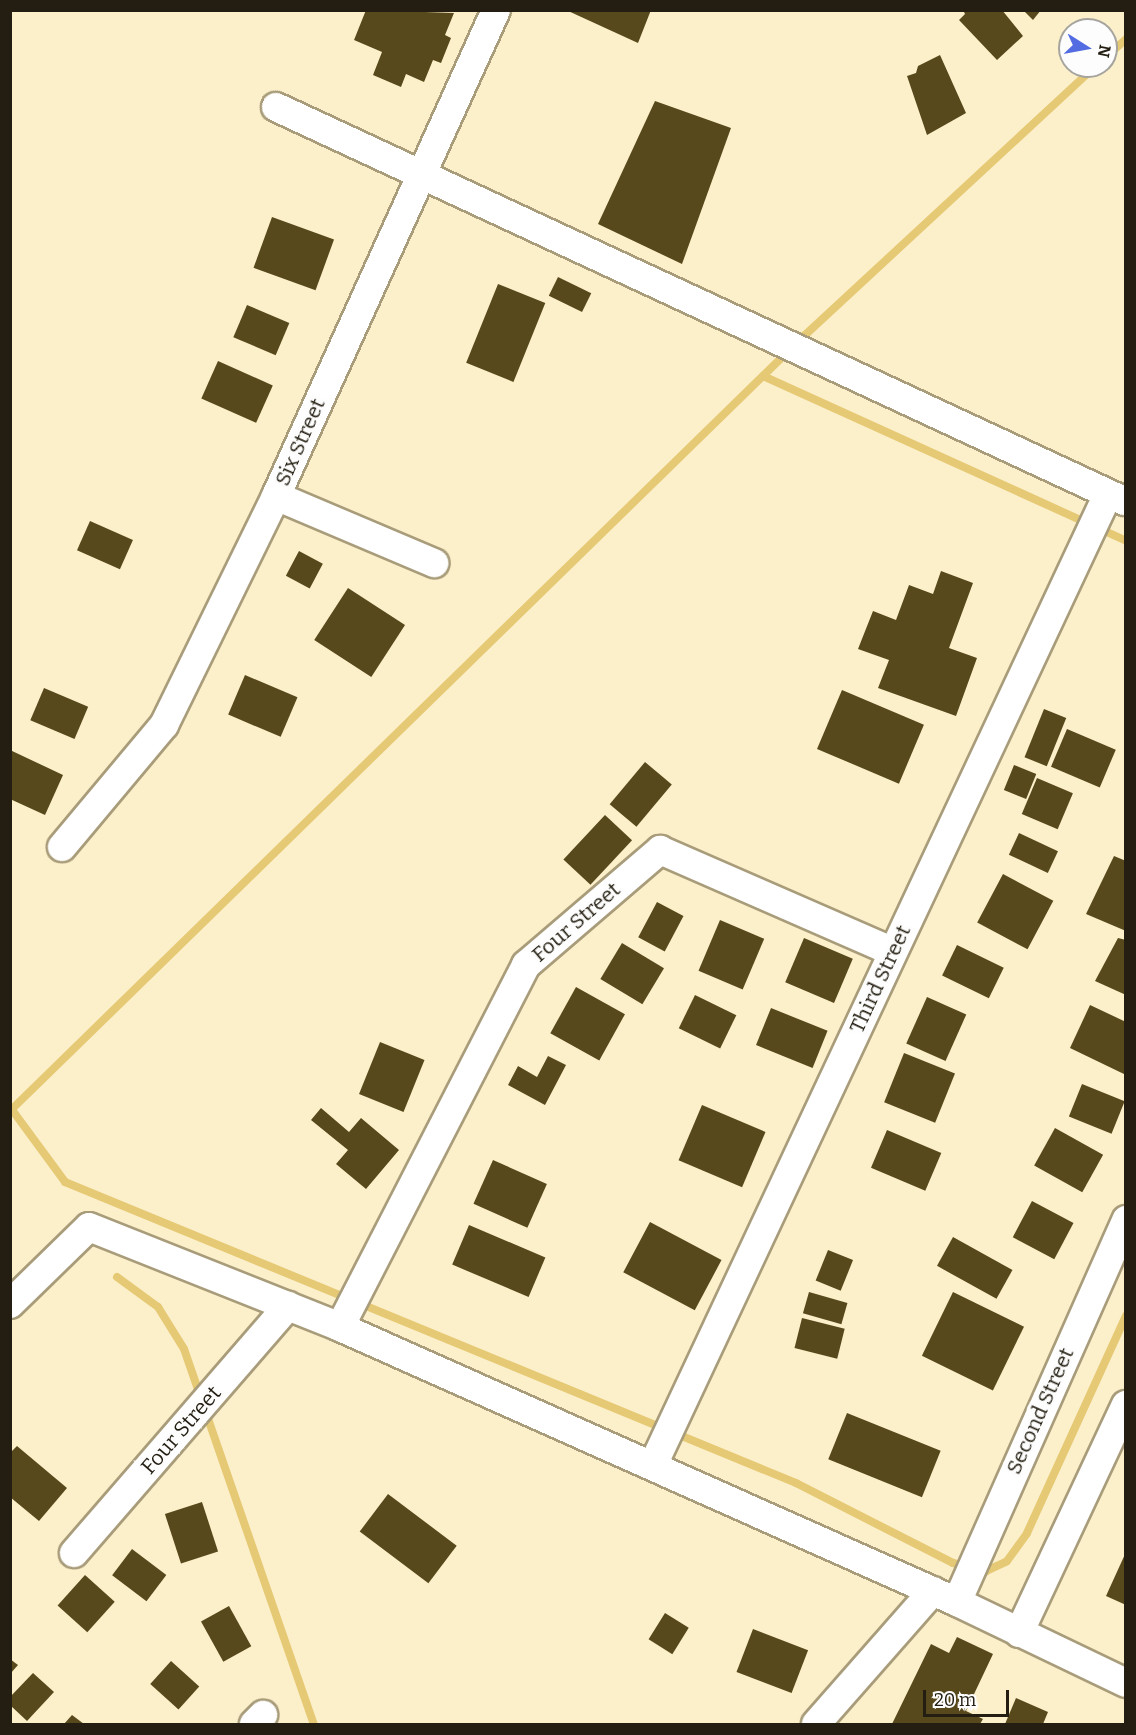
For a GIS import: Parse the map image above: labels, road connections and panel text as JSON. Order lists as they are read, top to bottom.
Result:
{
  "streets": {
    "street": [
      "Six Street",
      "Four Street",
      "Third Street",
      "Second Street"
    ]
  },
  "crossings": [
    ["Four Street", "Third Street"]
  ],
  "scale_bar": "20 m",
  "north": "right"
}
